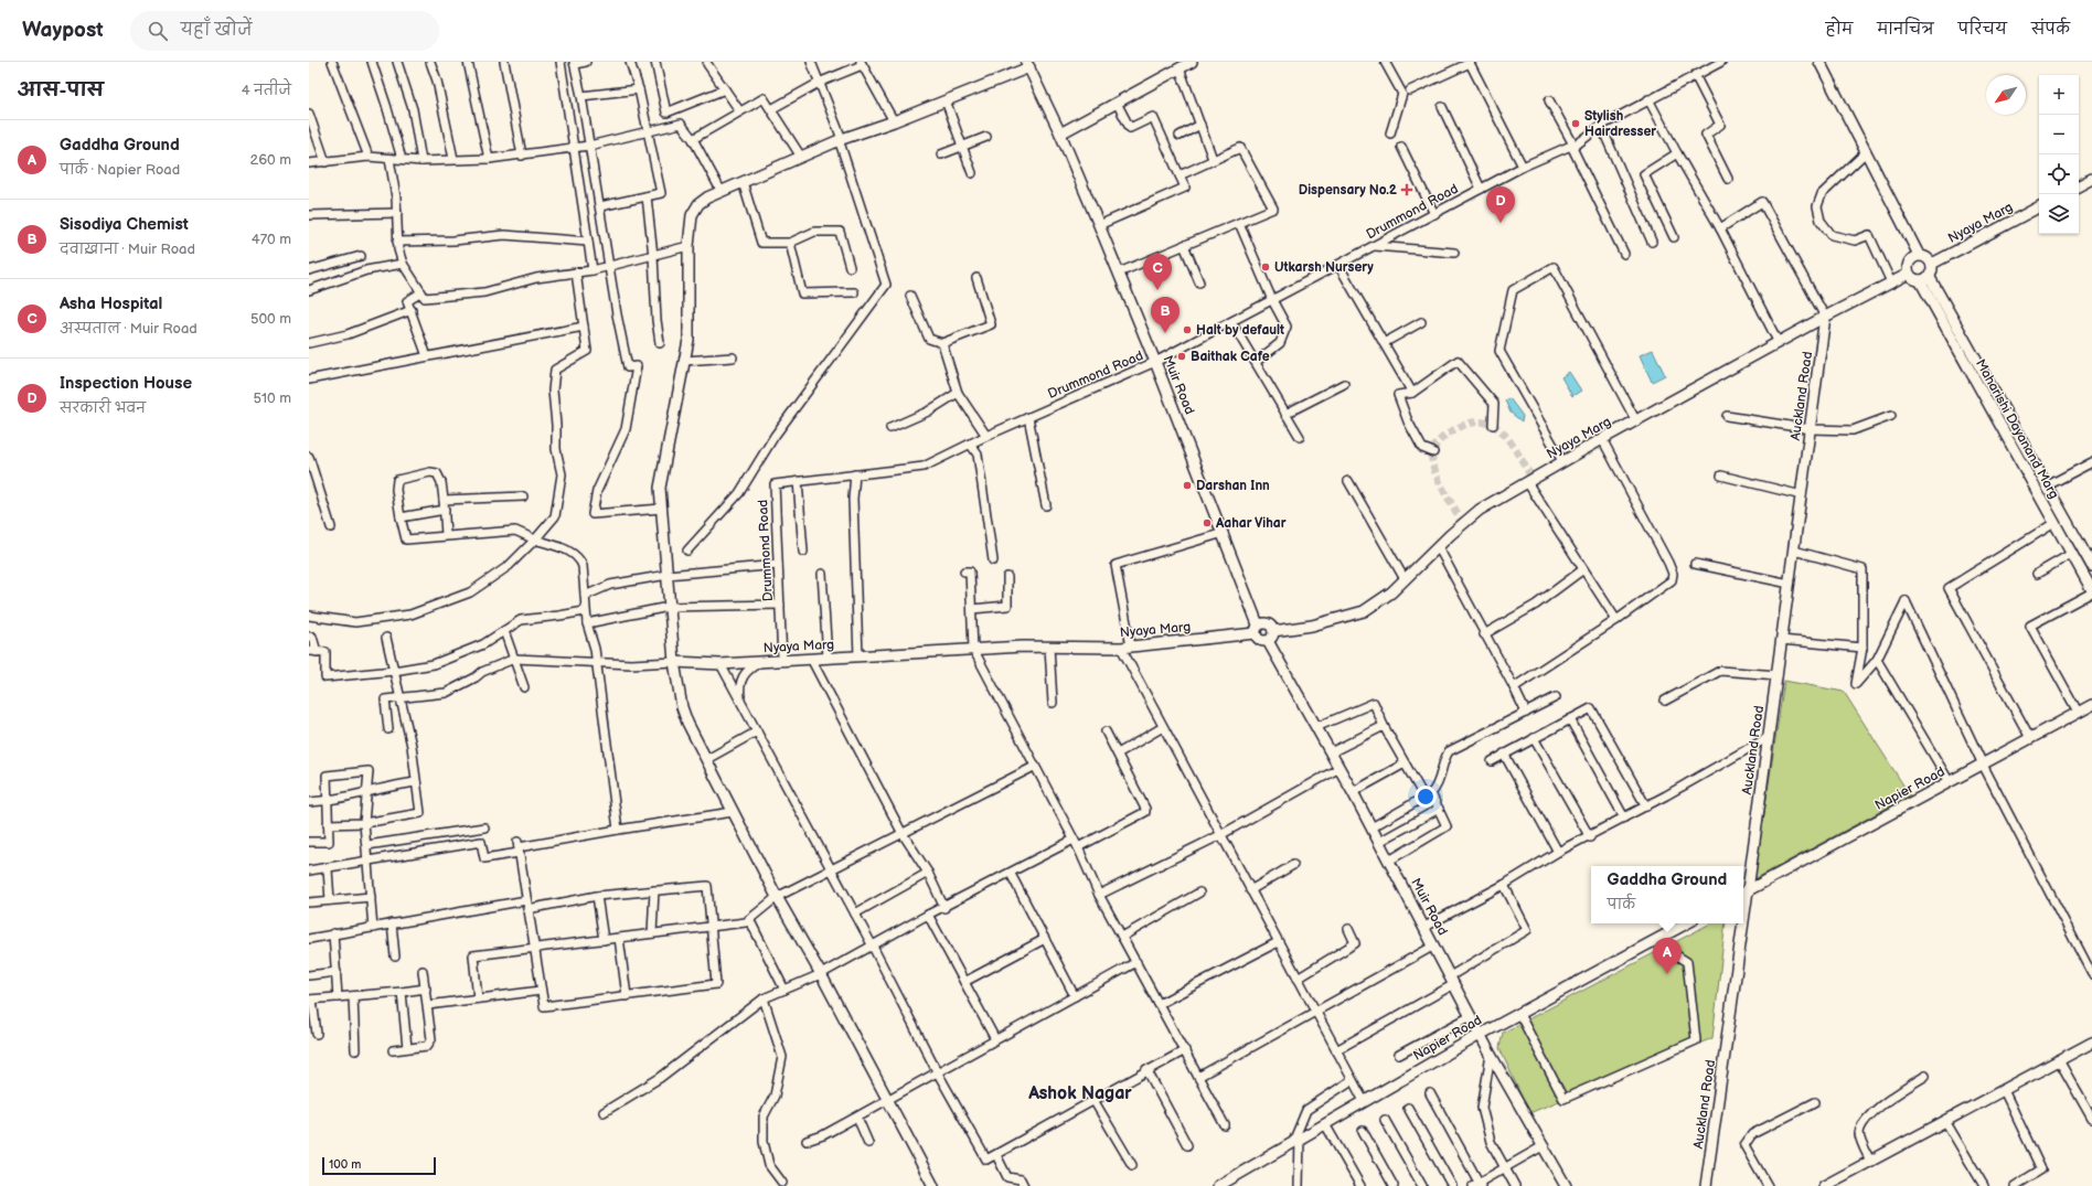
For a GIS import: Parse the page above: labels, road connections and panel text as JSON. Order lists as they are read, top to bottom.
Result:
{
  "streets": {
    "street": [
      "Drummond Road",
      "Nyaya Marg",
      "Muir Road",
      "Auckland Road",
      "Maharishi Dayanand Marg",
      "Napier Road"
    ]
  },
  "crossings": [
    ["Drummond Road", "Nyaya Marg"],
    ["Drummond Road", "Muir Road"],
    ["Nyaya Marg", "Muir Road"],
    ["Nyaya Marg", "Auckland Road"],
    ["Nyaya Marg", "Maharishi Dayanand Marg"],
    ["Muir Road", "Napier Road"],
    ["Auckland Road", "Napier Road"]
  ],
  "districts": ["Ashok Nagar"],
  "places": {
    "other": [
      "Stylish Hairdresser",
      "Utkarsh Nursery",
      "Halt by default",
      "Baithak Cafe",
      "Darshan Inn",
      "Aahar Vihar"
    ],
    "health": ["Dispensary No.2"]
  },
  "scale_bar": "100 m",
  "north": "bottom left",
  "page": {
    "header": "Waypost",
    "search": "यहाँ खोजें",
    "nav": [
      "होम",
      "मानचित्र",
      "परिचय",
      "संपर्क"
    ],
    "heading": ["आस-पास", "4 नतीजे"],
    "map_buttons": ["+", "−"],
    "list": [
      {
        "mark": "A",
        "name": "Gaddha Ground",
        "note": "पार्क · Napier Road",
        "value": "260 m"
      },
      {
        "mark": "B",
        "name": "Sisodiya Chemist",
        "note": "दवाख़ाना · Muir Road",
        "value": "470 m"
      },
      {
        "mark": "C",
        "name": "Asha Hospital",
        "note": "अस्पताल · Muir Road",
        "value": "500 m"
      },
      {
        "mark": "D",
        "name": "Inspection House",
        "note": "सरकारी भवन",
        "value": "510 m"
      }
    ],
    "pins": [
      "D",
      "C",
      "B",
      "A"
    ],
    "popup": ["Gaddha Ground", "पार्क"],
    "scale": "100 m"
  }
}
